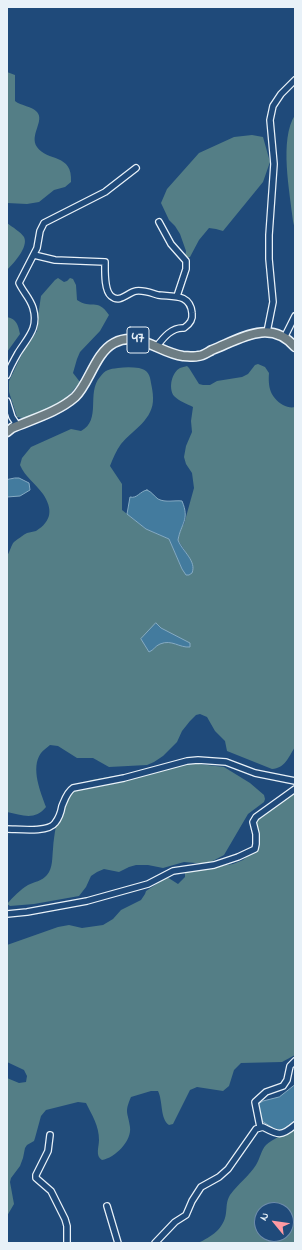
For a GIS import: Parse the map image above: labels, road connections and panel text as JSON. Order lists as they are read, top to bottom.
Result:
{
  "streets": {
    "main road": ["47"]
  },
  "north": "top left"
}
